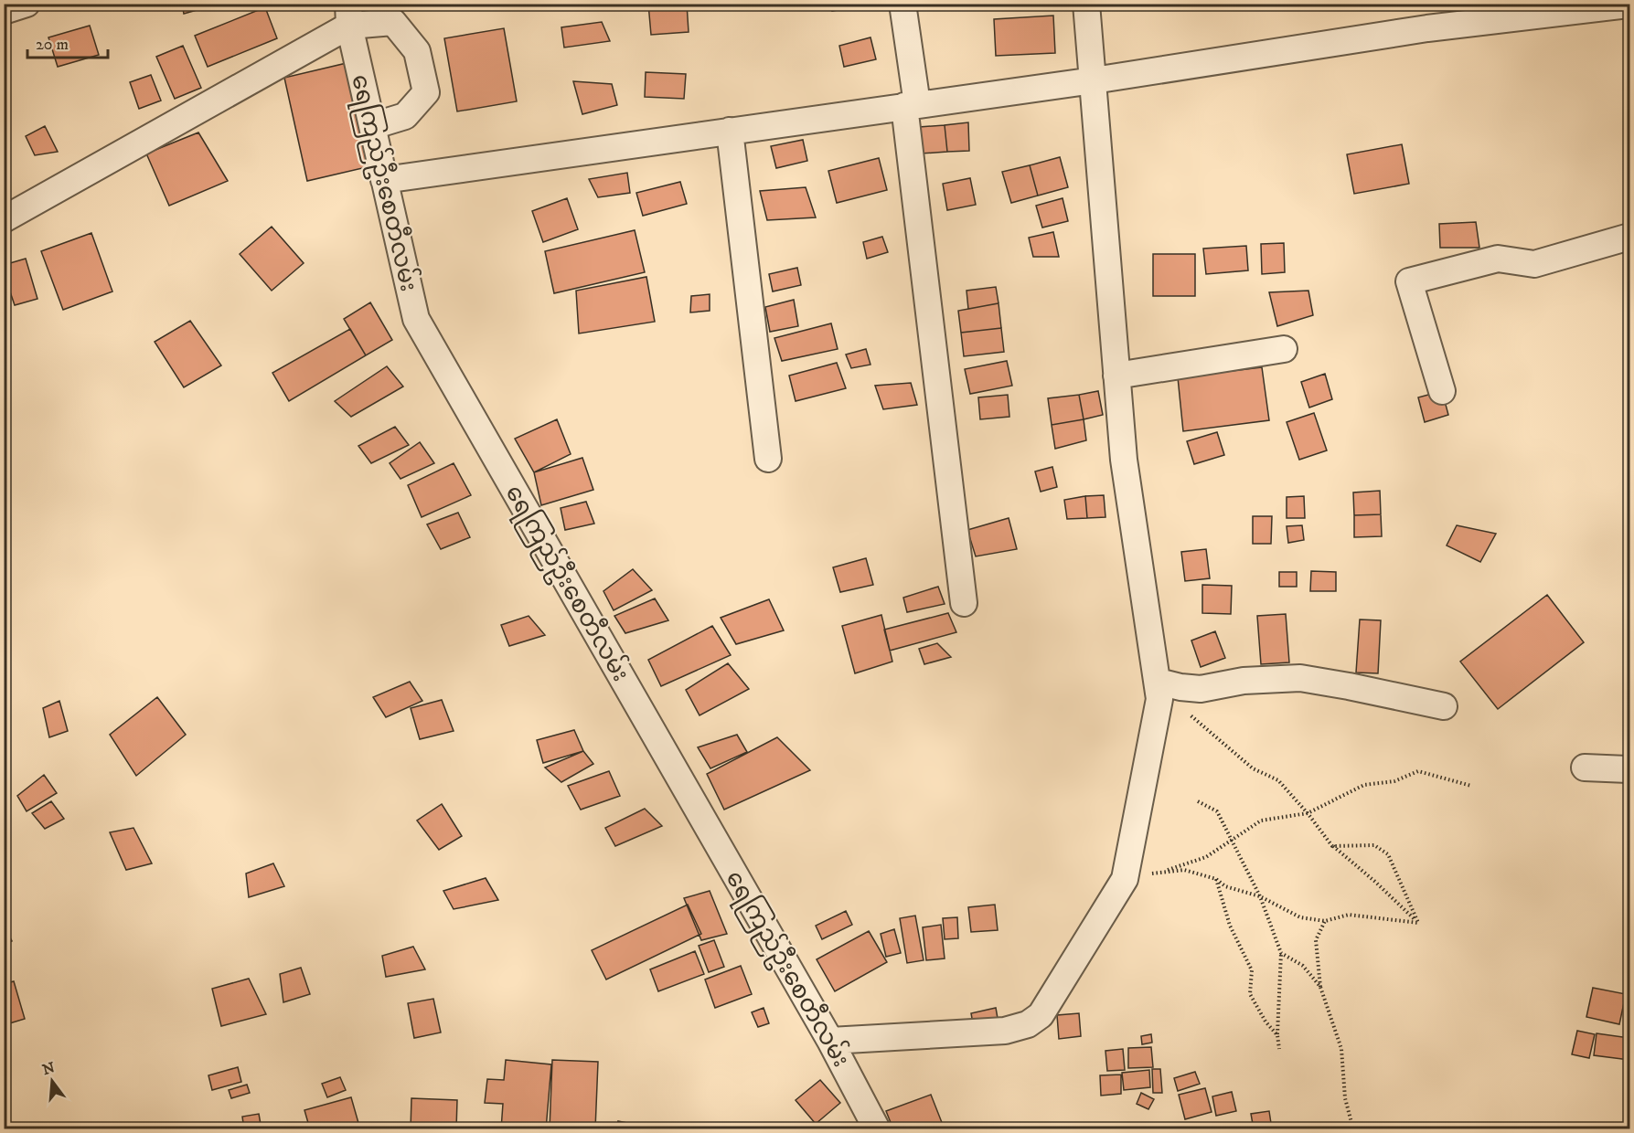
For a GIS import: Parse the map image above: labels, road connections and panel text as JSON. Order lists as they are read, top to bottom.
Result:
{
  "streets": {
    "street": ["ရေကြည်ဦးစေတီလမ်း"]
  },
  "scale_bar": "20 m",
  "north": "top"
}
